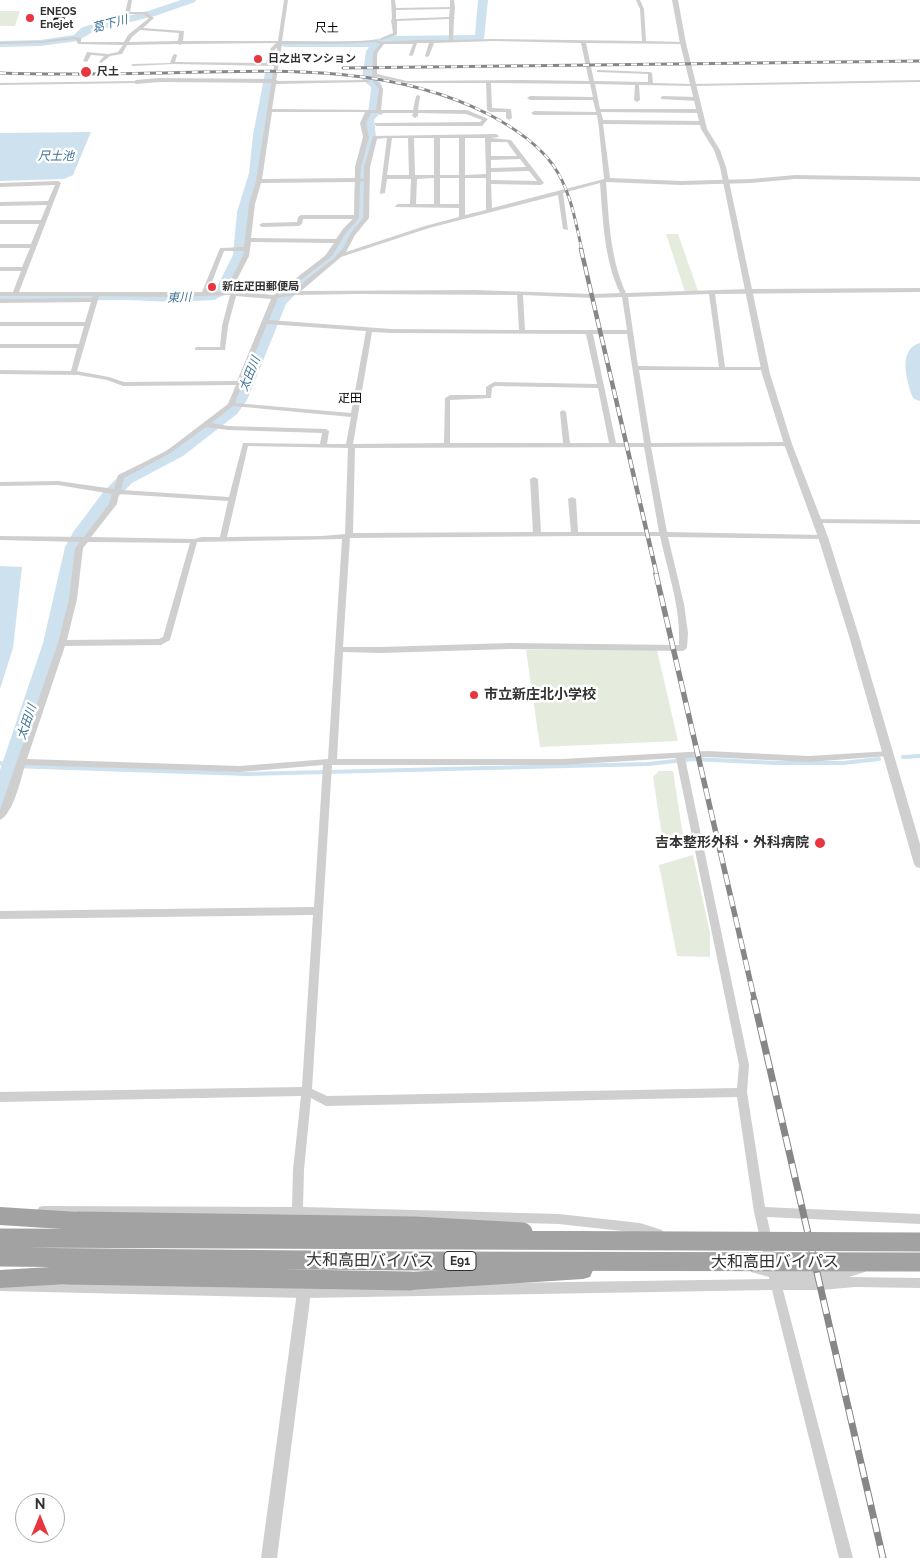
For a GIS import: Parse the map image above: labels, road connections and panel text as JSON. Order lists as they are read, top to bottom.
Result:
{
  "streets": {
    "highway": ["大和高田バイパス", "E91"]
  },
  "districts": ["尺土", "疋田"],
  "water": [
    "葛下川",
    "尺土池",
    "東川",
    "太田川"
  ],
  "places": [
    "ENEOS Enejet",
    "日之出マンション",
    "尺土",
    "新庄疋田郵便局",
    "市立新庄北小学校",
    "吉本整形外科・外科病院"
  ],
  "north": "top"
}
